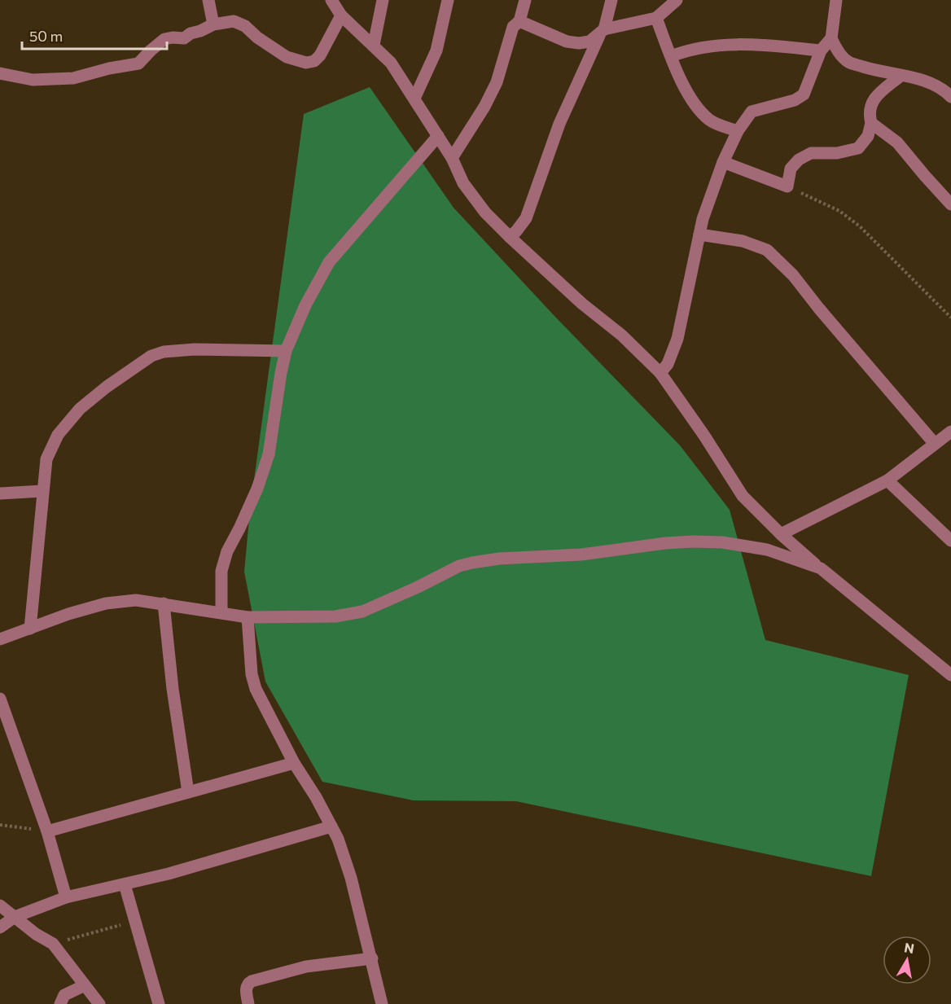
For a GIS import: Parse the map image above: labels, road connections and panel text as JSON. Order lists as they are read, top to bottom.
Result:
{
  "scale_bar": "50 m",
  "north": "top"
}
